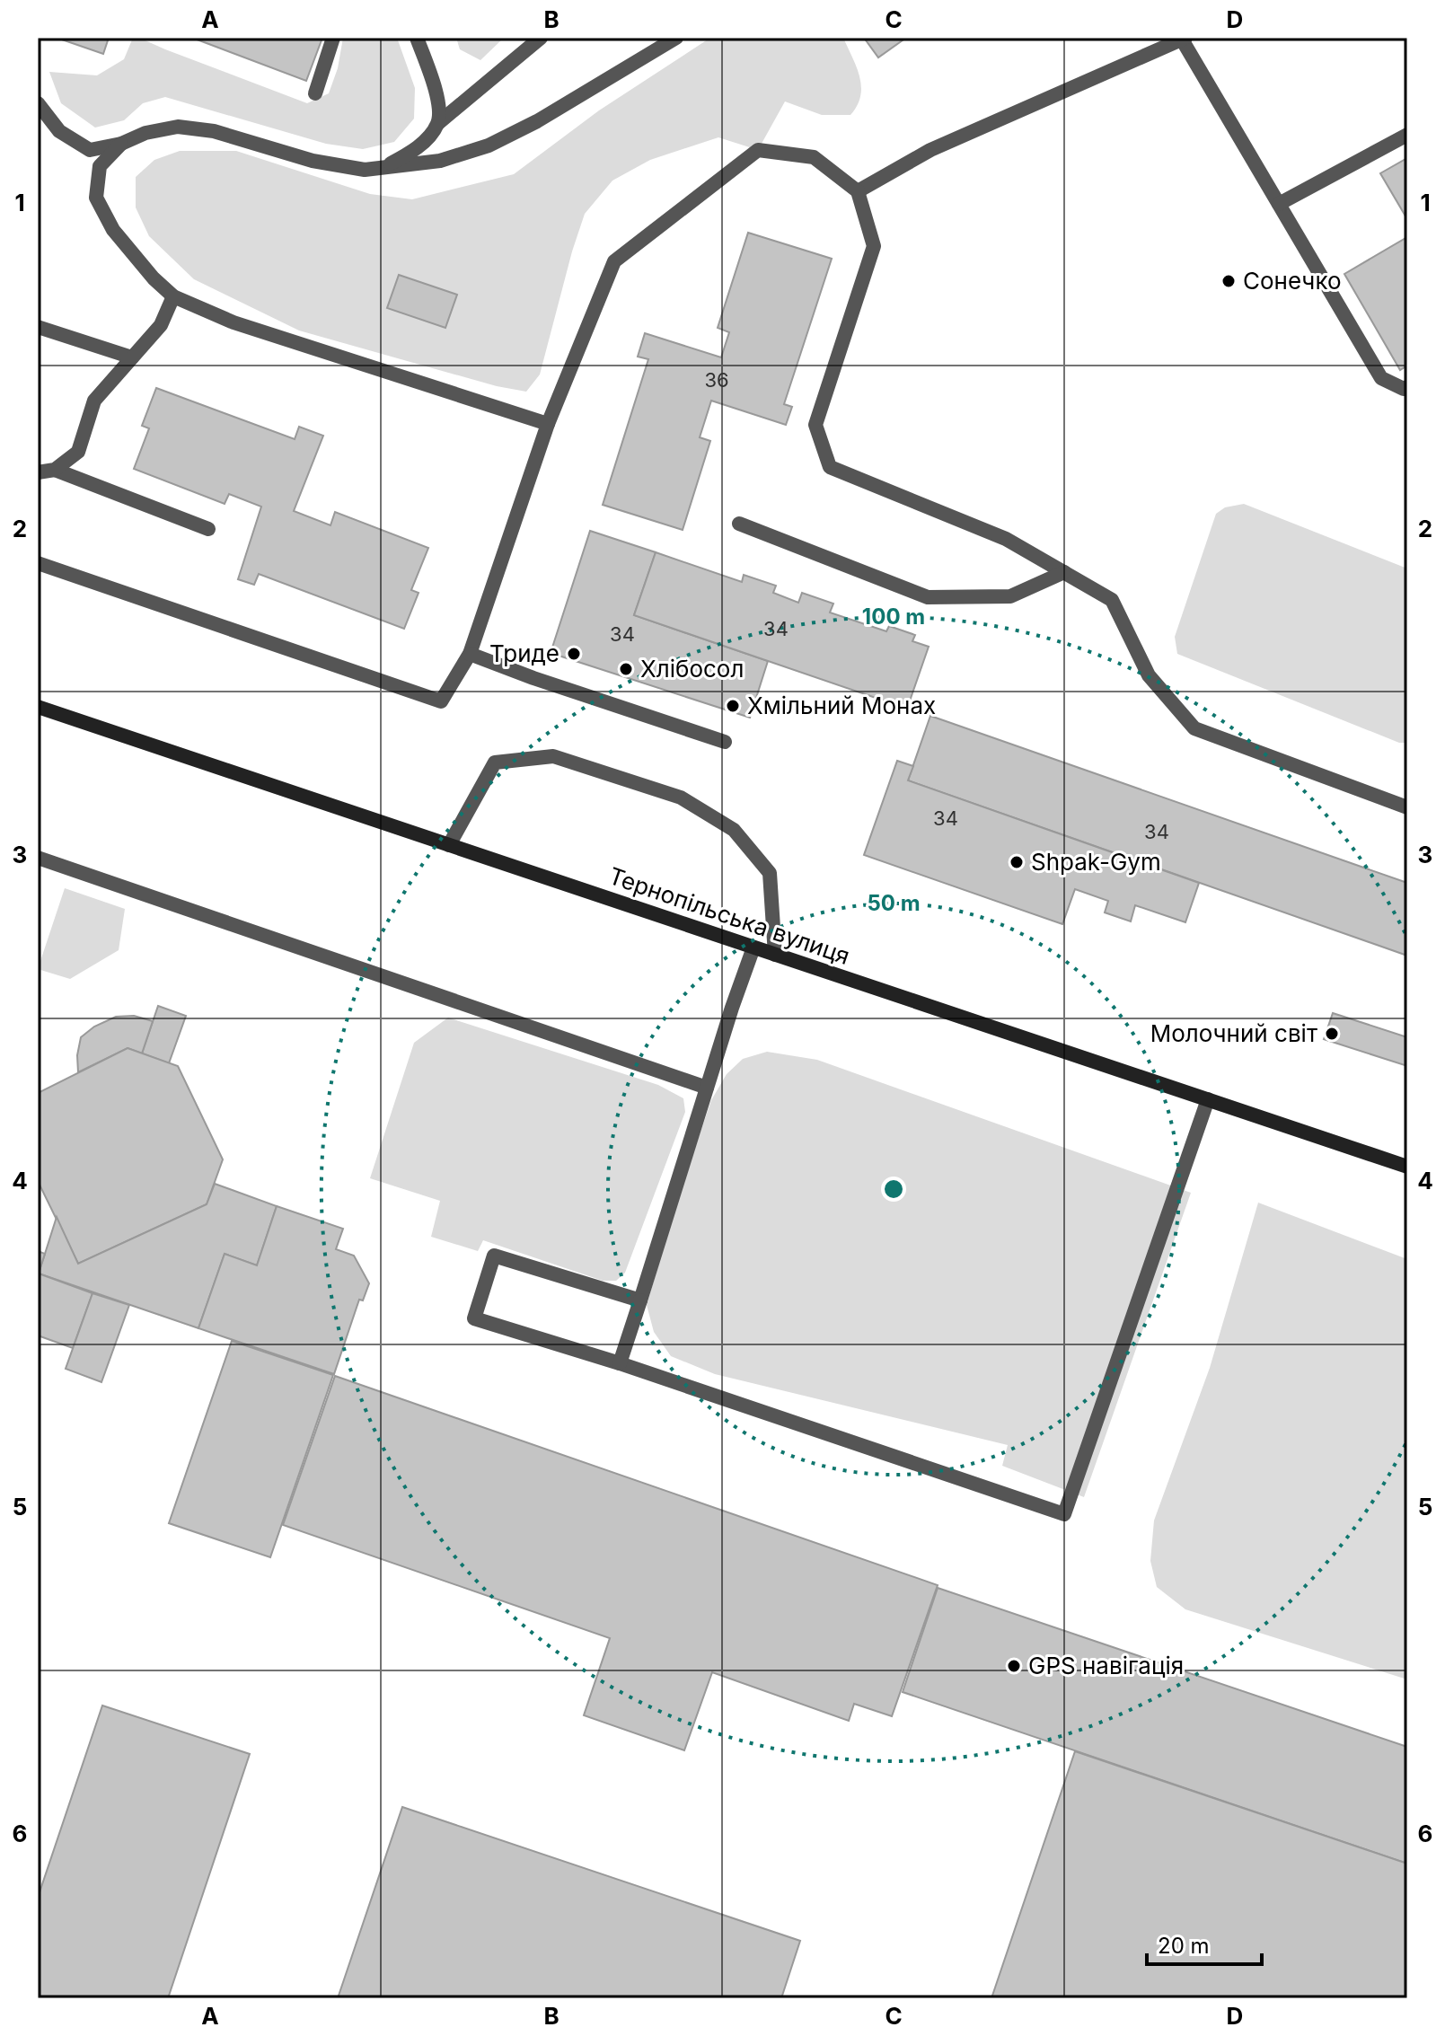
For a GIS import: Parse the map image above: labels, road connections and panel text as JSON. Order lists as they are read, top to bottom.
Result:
{
  "streets": {
    "main road": ["Тернопільська вулиця"]
  },
  "places": [
    "Сонечко",
    "Триде",
    "Хлібосол",
    "Хмільний Монах",
    "Shpak-Gym",
    "Молочний світ",
    "GPS навігація"
  ],
  "house_numbers": [
    "36",
    "34",
    "34",
    "34",
    "34"
  ],
  "scale_bar": "20 m",
  "grid": {
    "columns": [
      "A",
      "B",
      "C",
      "D"
    ],
    "rows": [
      "1",
      "2",
      "3",
      "4",
      "5",
      "6"
    ]
  },
  "rings": ["100 m", "50 m"]
}
